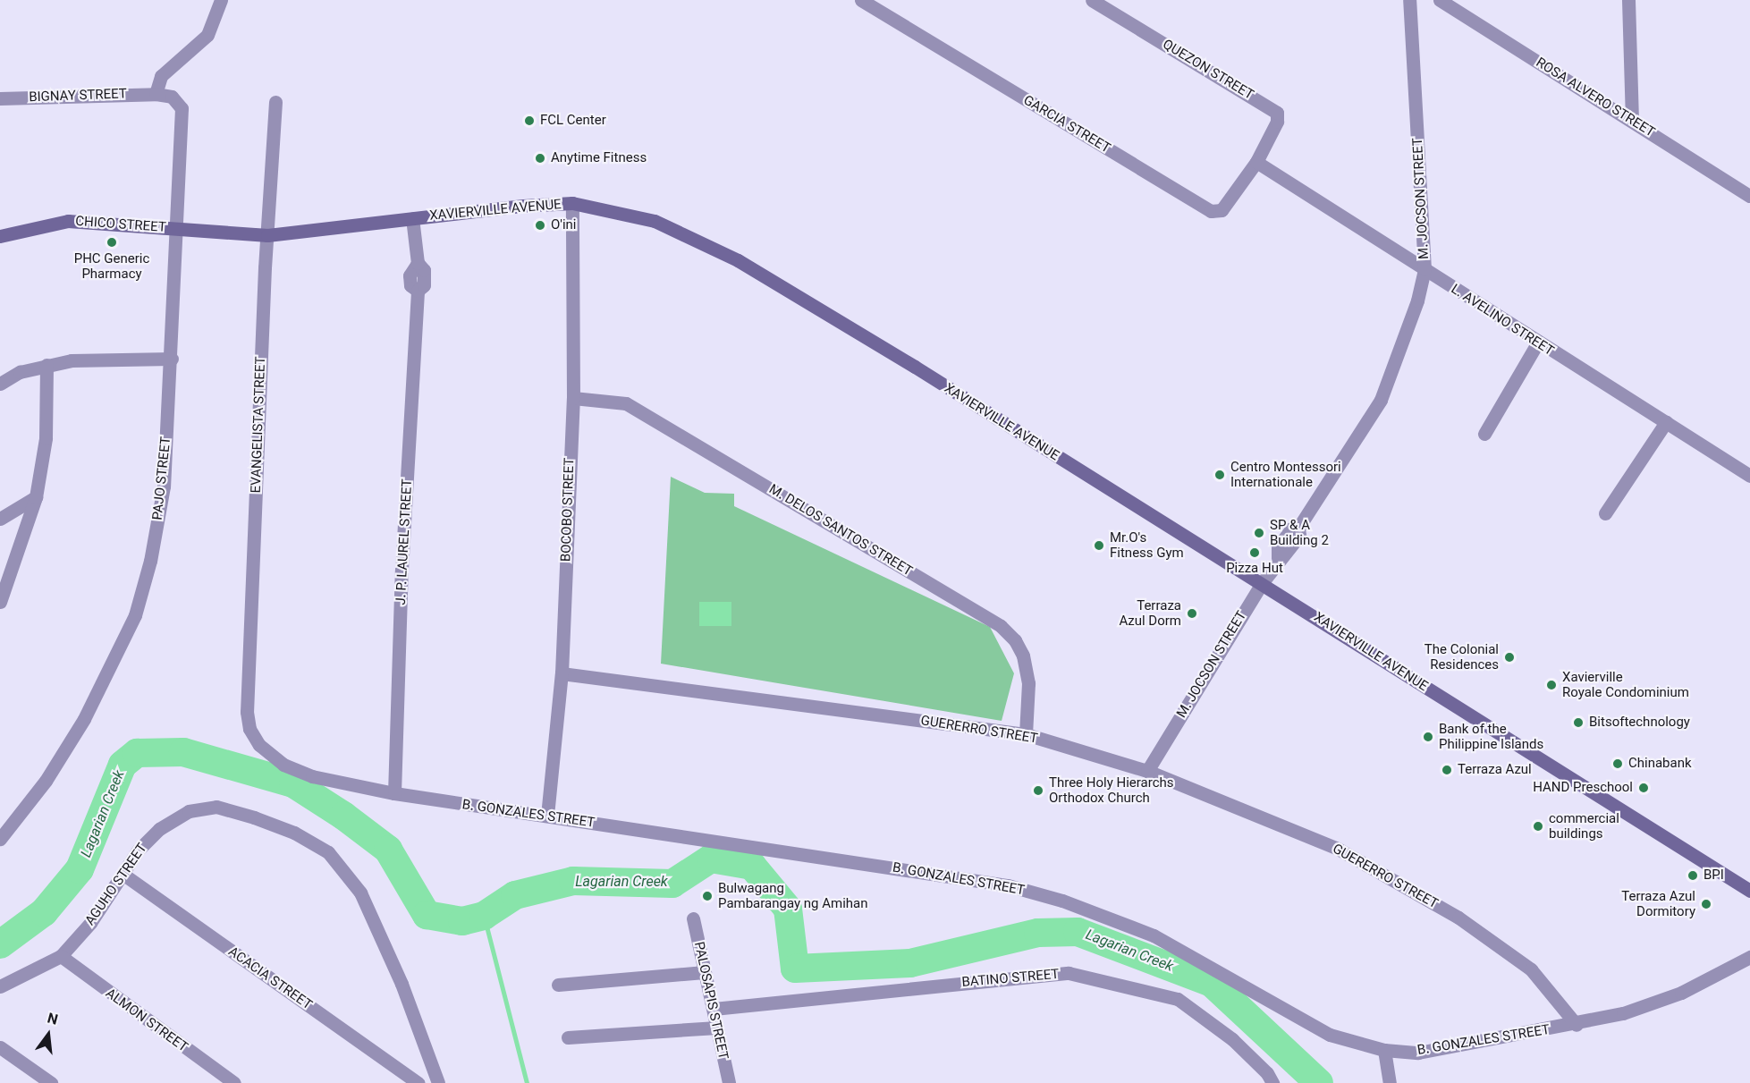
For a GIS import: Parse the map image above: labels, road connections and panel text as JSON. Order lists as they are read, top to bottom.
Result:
{
  "streets": {
    "main road": ["XAVIERVILLE AVENUE", "CHICO STREET"],
    "street": [
      "QUEZON STREET",
      "BIGNAY STREET",
      "ROSA ALVERO STREET",
      "GARCIA STREET",
      "M. JOCSON STREET",
      "L. AVELINO STREET",
      "EVANGELISTA STREET",
      "PAJO STREET",
      "BOCOBO STREET",
      "M. DELOS SANTOS STREET",
      "J. P. LAUREL STREET",
      "GUERERRO STREET",
      "B. GONZALES STREET",
      "AGUHO STREET",
      "ACACIA STREET",
      "BATINO STREET",
      "PALOSAPIS STREET",
      "ALMON STREET"
    ]
  },
  "crossings": [
    ["QUEZON STREET", "GARCIA STREET"],
    ["QUEZON STREET", "L. AVELINO STREET"],
    ["BIGNAY STREET", "PAJO STREET"],
    ["GARCIA STREET", "L. AVELINO STREET"],
    ["M. JOCSON STREET", "XAVIERVILLE AVENUE"],
    ["M. JOCSON STREET", "L. AVELINO STREET"],
    ["M. JOCSON STREET", "GUERERRO STREET"],
    ["XAVIERVILLE AVENUE", "CHICO STREET"],
    ["XAVIERVILLE AVENUE", "EVANGELISTA STREET"],
    ["XAVIERVILLE AVENUE", "PAJO STREET"],
    ["XAVIERVILLE AVENUE", "BOCOBO STREET"],
    ["XAVIERVILLE AVENUE", "J. P. LAUREL STREET"],
    ["CHICO STREET", "PAJO STREET"],
    ["EVANGELISTA STREET", "B. GONZALES STREET"],
    ["BOCOBO STREET", "M. DELOS SANTOS STREET"],
    ["BOCOBO STREET", "GUERERRO STREET"],
    ["BOCOBO STREET", "B. GONZALES STREET"],
    ["M. DELOS SANTOS STREET", "GUERERRO STREET"],
    ["J. P. LAUREL STREET", "B. GONZALES STREET"],
    ["GUERERRO STREET", "B. GONZALES STREET"],
    ["AGUHO STREET", "ACACIA STREET"],
    ["AGUHO STREET", "ALMON STREET"],
    ["BATINO STREET", "PALOSAPIS STREET"]
  ],
  "water": ["Lagarian Creek"],
  "places": [
    "FCL Center",
    "Anytime Fitness",
    "O'ini",
    "PHC Generic Pharmacy",
    "Centro Montessori Internationale",
    "SP & A Building 2",
    "Mr.O's Fitness Gym",
    "Pizza Hut",
    "Terraza Azul Dorm",
    "The Colonial Residences",
    "Xavierville Royale Condominium",
    "Bitsoftechnology",
    "Bank of the Philippine Islands",
    "Chinabank",
    "Terraza Azul",
    "HAND Preschool",
    "Three Holy Hierarchs Orthodox Church",
    "commercial buildings",
    "BPI",
    "Bulwagang Pambarangay ng Amihan",
    "Terraza Azul Dormitory"
  ],
  "north": "top"
}
